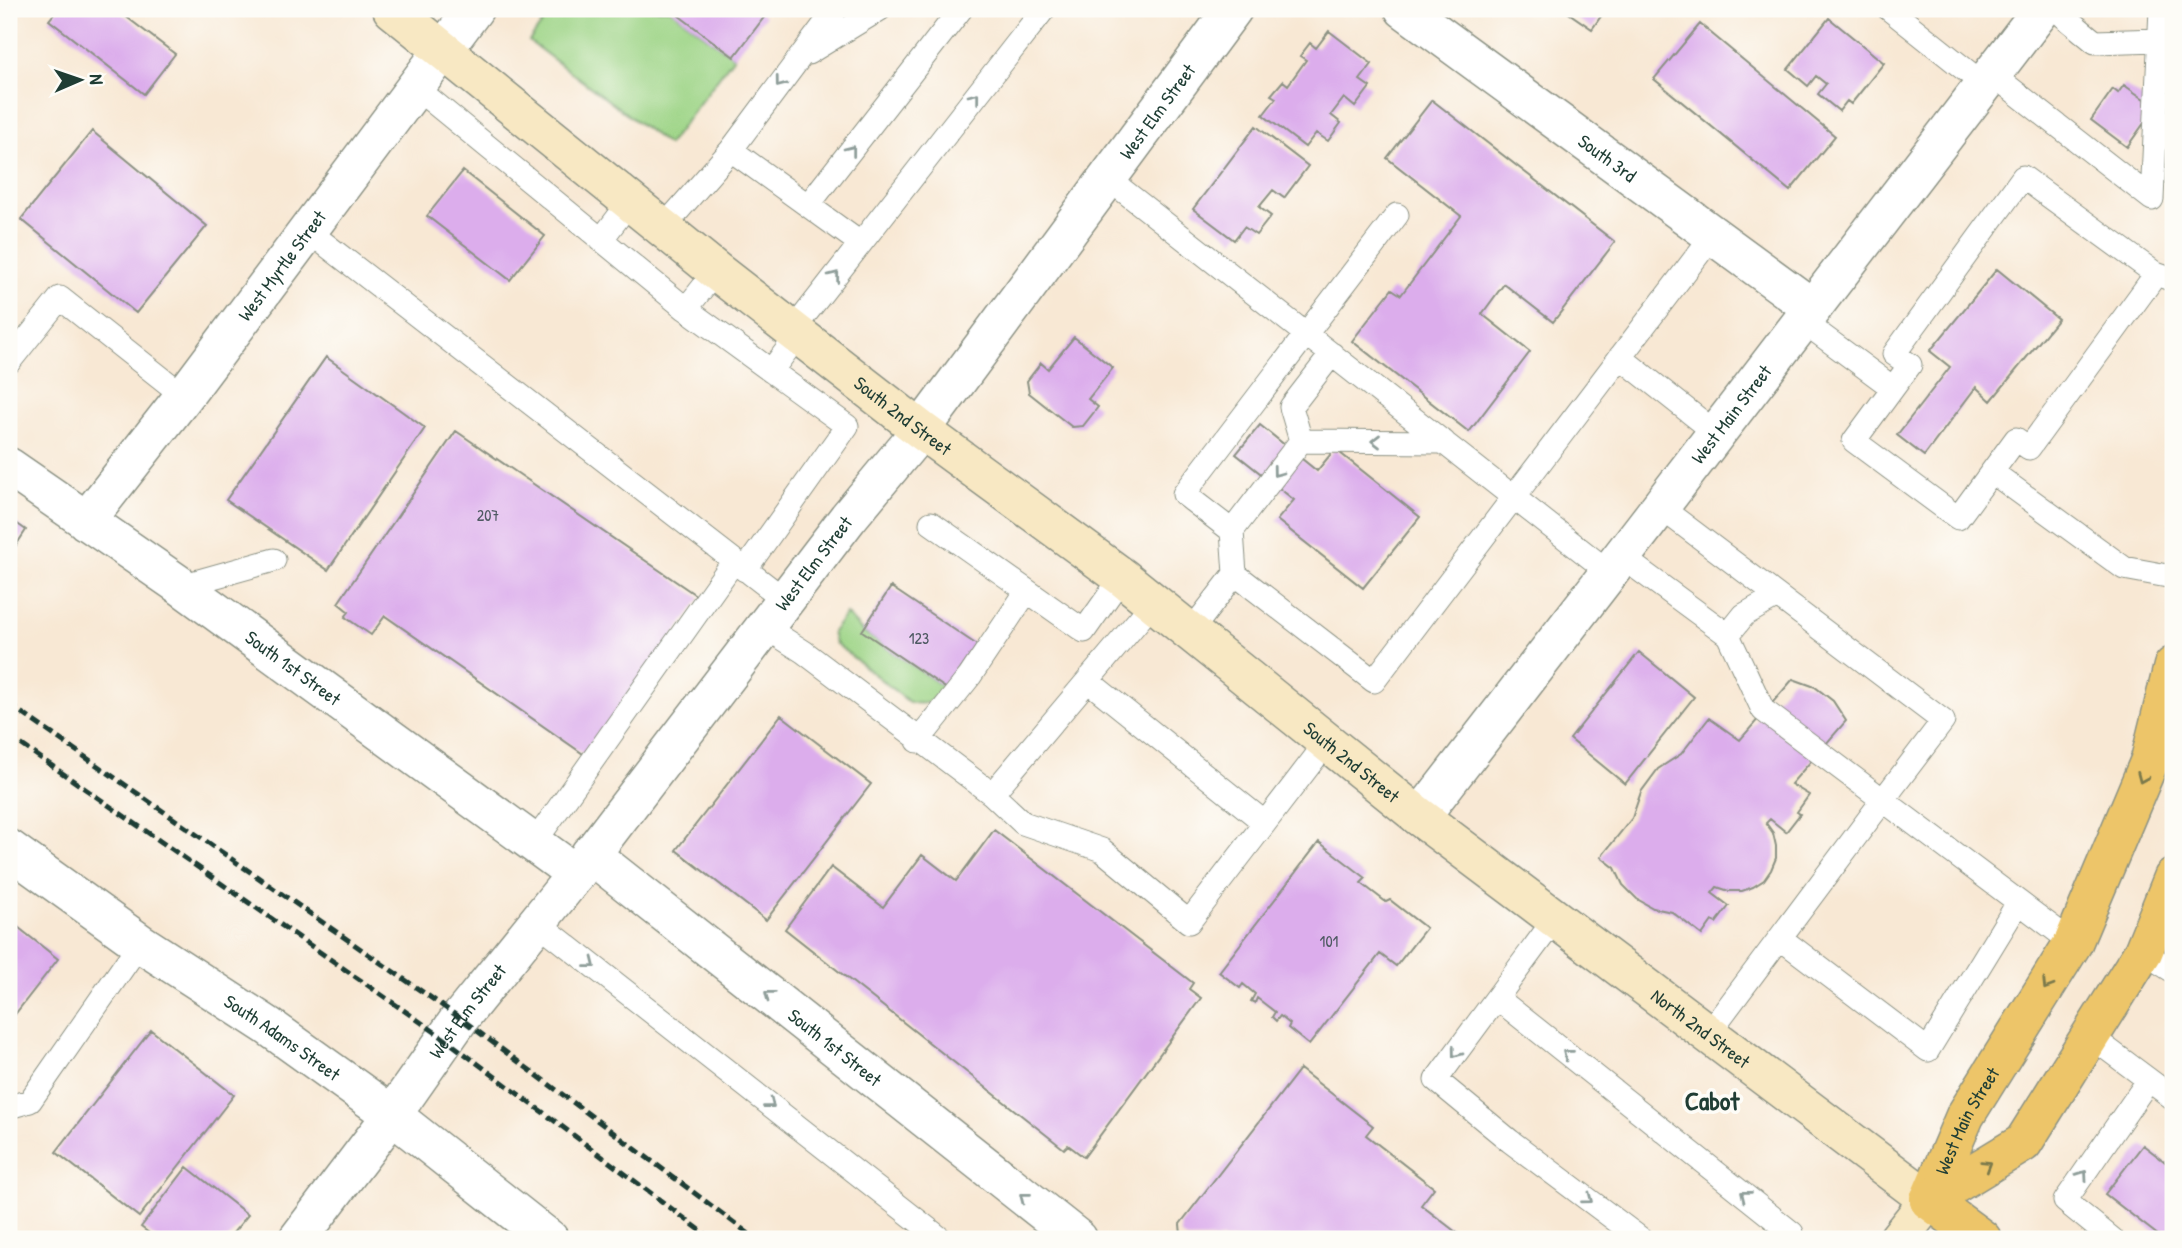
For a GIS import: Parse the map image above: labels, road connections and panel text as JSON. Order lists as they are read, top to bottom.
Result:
{
  "streets": {
    "main road": ["West Main Street", "South 2nd Street", "North 2nd Street"],
    "street": [
      "West Elm Street",
      "South 3rd",
      "West Myrtle Street",
      "South 1st Street",
      "South Adams Street"
    ]
  },
  "crossings": [
    ["West Elm Street", "South 2nd Street"],
    ["West Elm Street", "South 1st Street"],
    ["West Elm Street", "South Adams Street"],
    ["South 3rd", "West Main Street"],
    ["West Myrtle Street", "South 2nd Street"],
    ["West Myrtle Street", "South 1st Street"],
    ["West Main Street", "South 2nd Street"],
    ["West Main Street", "North 2nd Street"],
    ["South 2nd Street", "North 2nd Street"]
  ],
  "one_way": ["South 1st Street"],
  "districts": ["Cabot"],
  "house_numbers": ["207", "123", "101"],
  "north": "right"
}
